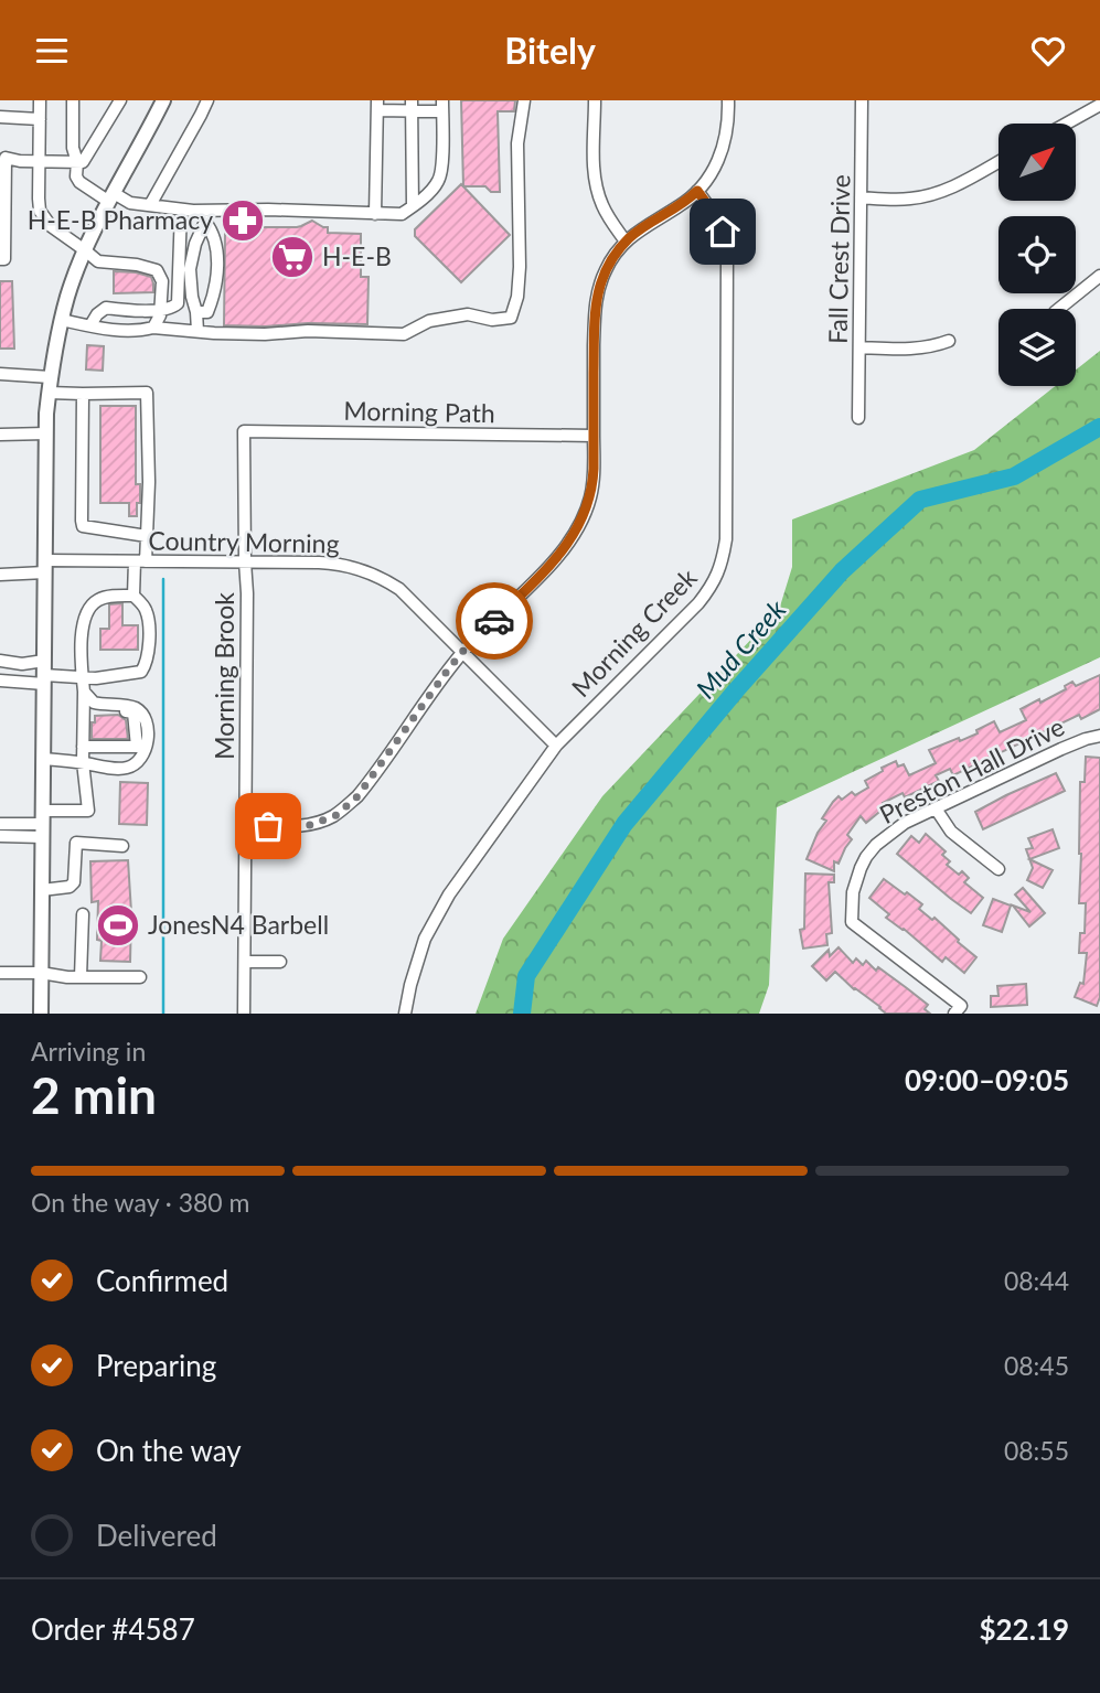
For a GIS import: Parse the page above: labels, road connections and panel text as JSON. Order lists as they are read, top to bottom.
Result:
{
  "streets": {
    "street": [
      "Fall Crest Drive",
      "Morning Path",
      "Country Morning",
      "Morning Creek",
      "Morning Brook",
      "Preston Hall Drive"
    ]
  },
  "crossings": [
    ["Morning Path", "Morning Brook"],
    ["Country Morning", "Morning Creek"],
    ["Country Morning", "Morning Brook"]
  ],
  "water": ["Mud Creek"],
  "places": {
    "pharmacy": ["H-E-B Pharmacy"],
    "supermarket": ["H-E-B"],
    "sports": ["JonesN4 Barbell"]
  },
  "north": "top right",
  "page": {
    "header": "Bitely",
    "heading": ["2 min", "Arriving in", "09:00–09:05"],
    "panel": ["Order #4587", "$22.19"],
    "bar": "On the way · 380 m",
    "list": [
      ["Confirmed", "08:44"],
      ["Preparing", "08:45"],
      ["On the way", "08:55"],
      "Delivered"
    ]
  }
}
